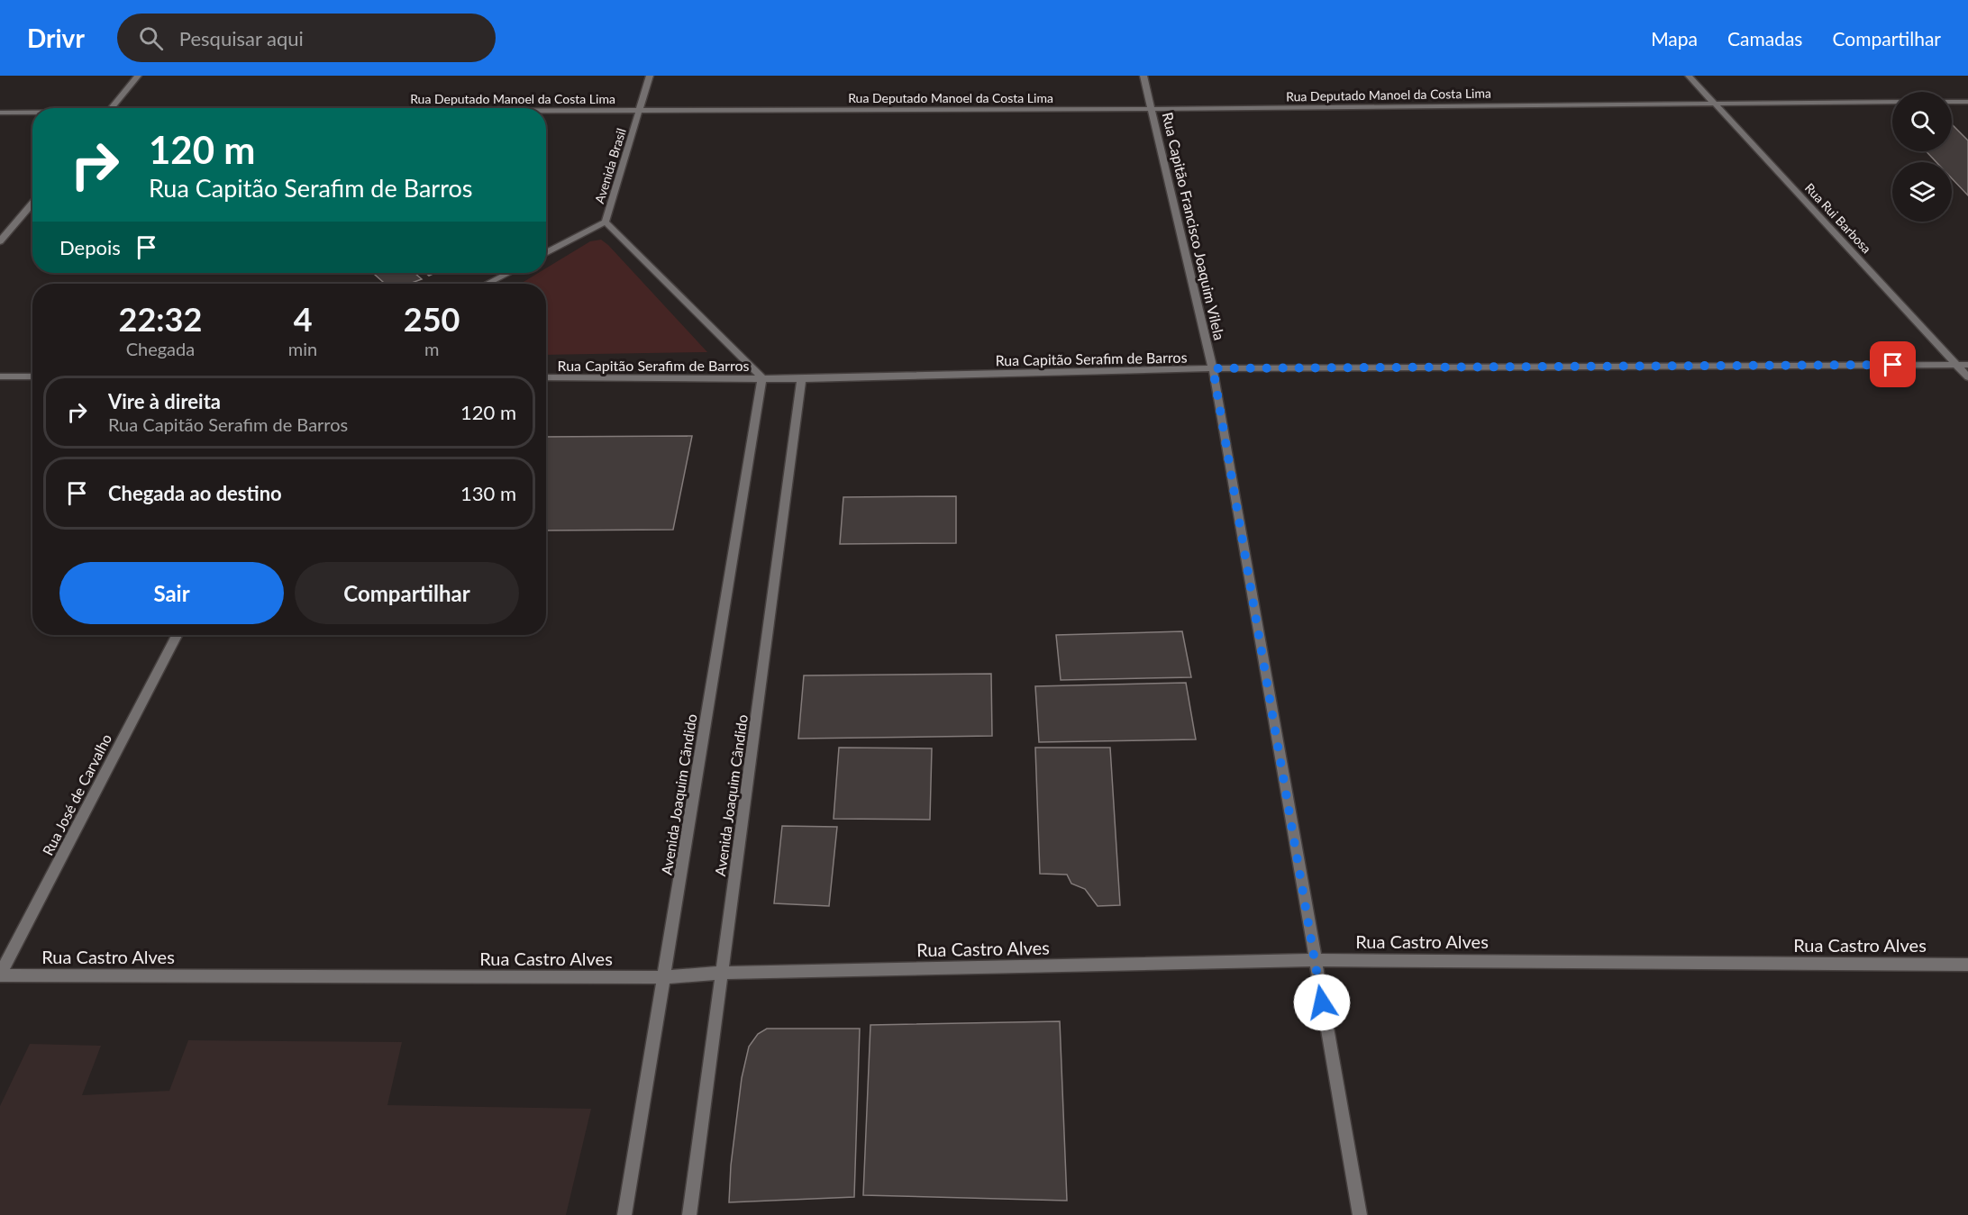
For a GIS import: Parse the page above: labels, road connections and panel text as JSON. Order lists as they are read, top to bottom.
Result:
{
  "streets": {
    "street": [
      "Rua Deputado Manoel da Costa Lima",
      "Avenida Brasil",
      "Rua Rui Barbosa",
      "Rua Capitão Francisco Joaquim Vilela",
      "Rua Capitão Serafim de Barros",
      "Rua José de Carvalho",
      "Avenida Joaquim Cãndido",
      "Avenida Joaquim Cândido",
      "Rua Castro Alves"
    ]
  },
  "crossings": [
    ["Rua Deputado Manoel da Costa Lima", "Avenida Brasil"],
    ["Rua Deputado Manoel da Costa Lima", "Rua Rui Barbosa"],
    ["Rua Deputado Manoel da Costa Lima", "Rua Capitão Francisco Joaquim Vilela"],
    ["Rua Rui Barbosa", "Rua Capitão Serafim de Barros"],
    ["Rua Capitão Francisco Joaquim Vilela", "Rua Capitão Serafim de Barros"],
    ["Rua Capitão Francisco Joaquim Vilela", "Rua Castro Alves"],
    ["Rua Capitão Serafim de Barros", "Avenida Joaquim Cãndido"],
    ["Rua Capitão Serafim de Barros", "Avenida Joaquim Cândido"],
    ["Rua José de Carvalho", "Rua Castro Alves"],
    ["Avenida Joaquim Cãndido", "Rua Castro Alves"],
    ["Avenida Joaquim Cândido", "Rua Castro Alves"]
  ],
  "page": {
    "header": "Drivr",
    "search": "Pesquisar aqui",
    "nav": ["Mapa", "Camadas", "Compartilhar"],
    "turn": ["120 m", "Rua Capitão Serafim de Barros"],
    "then": "Depois",
    "eta": [
      "22:32",
      "Chegada",
      "4",
      "min",
      "250",
      "m"
    ],
    "list": [
      {
        "name": "Vire à direita",
        "note": "Rua Capitão Serafim de Barros",
        "value": "120 m"
      },
      {
        "name": "Chegada ao destino",
        "value": "130 m"
      }
    ],
    "buttons": ["Sair", "Compartilhar"]
  }
}
